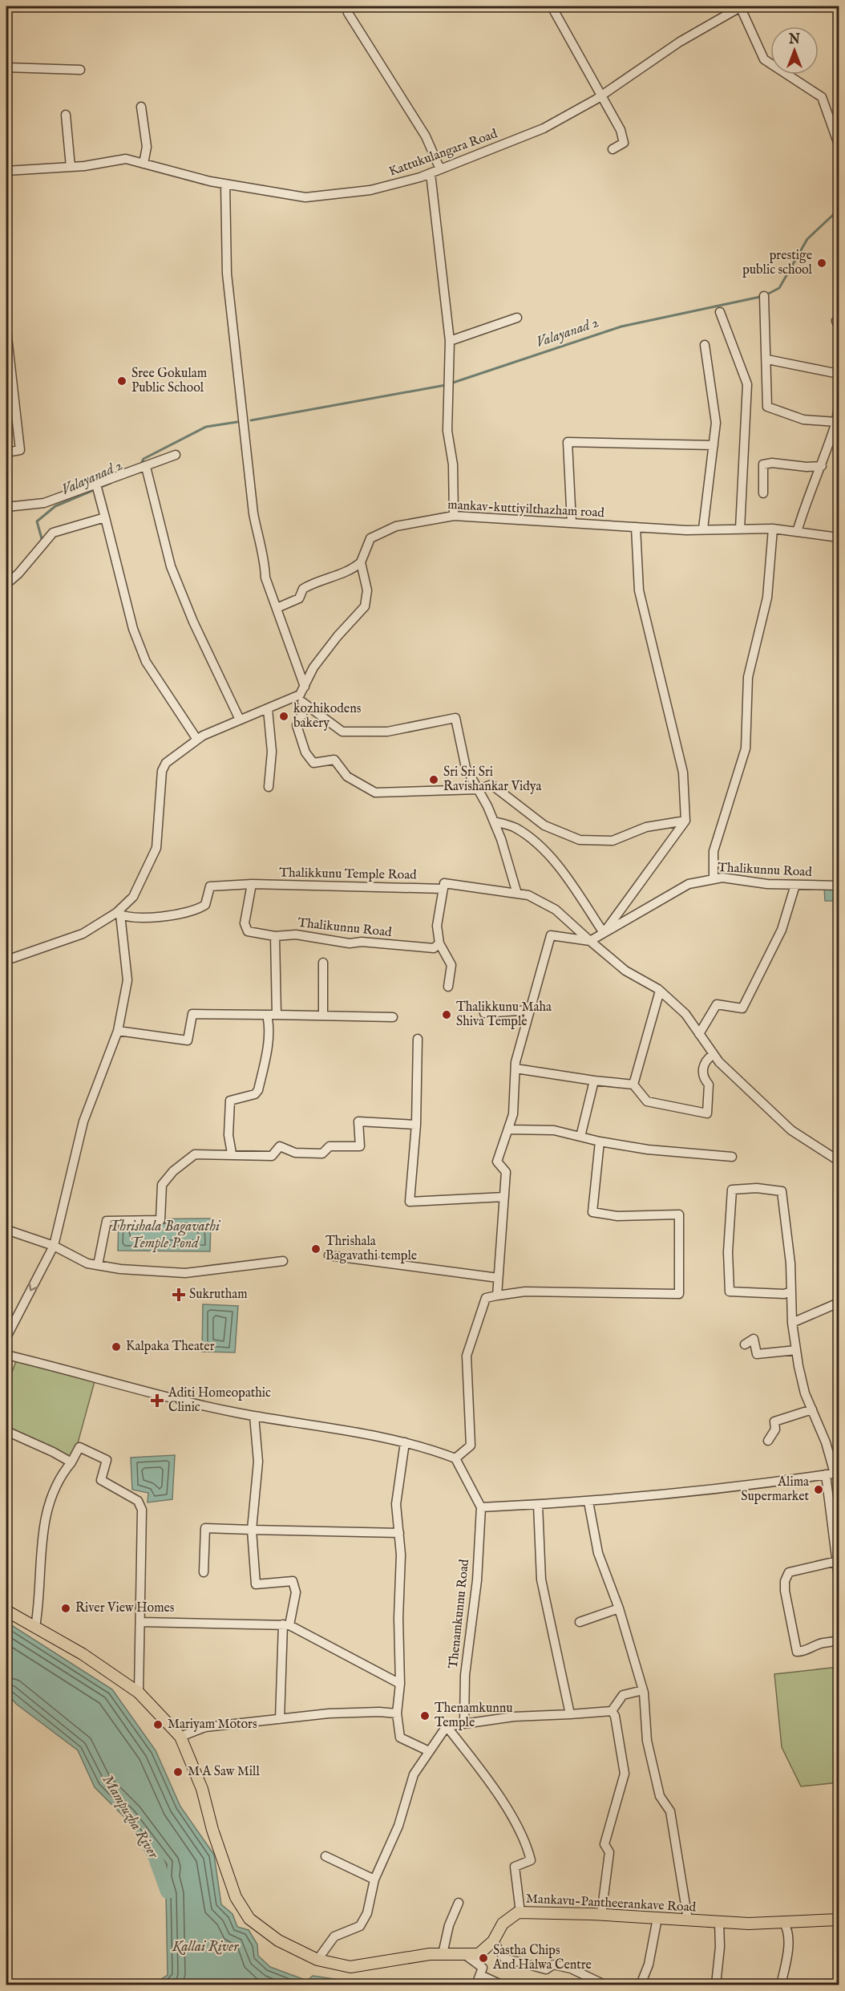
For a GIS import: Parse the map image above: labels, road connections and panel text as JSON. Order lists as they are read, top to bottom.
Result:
{
  "streets": {
    "main road": ["Mankavu-Pantheerankave Road"],
    "street": [
      "Kattukulangara Road",
      "mankav-kuttiyilthazham road",
      "Thalikunnu Road",
      "Thalikkunu Temple Road",
      "Thenamkunnu Road"
    ]
  },
  "crossings": [
    ["Thalikunnu Road", "Thalikkunu Temple Road"]
  ],
  "water": [
    "Valayanad 2",
    "Thrishala Bagavathi Temple Pond",
    "Mampuzha River",
    "Kallai River"
  ],
  "places": {
    "other": [
      "prestige public school",
      "Sree Gokulam Public School",
      "kozhikodens bakery",
      "Sri Sri Sri Ravishankar Vidya",
      "Thalikkunu Maha Shiva Temple",
      "Thrishala Bagavathi temple",
      "Kalpaka Theater",
      "Alima Supermarket",
      "River View Homes",
      "Thenamkunnu Temple",
      "Mariyam Motors",
      "M A Saw Mill",
      "Sastha Chips And Halwa Centre"
    ],
    "health": ["Sukrutham", "Aditi Homeopathic Clinic"]
  },
  "north": "top"
}
